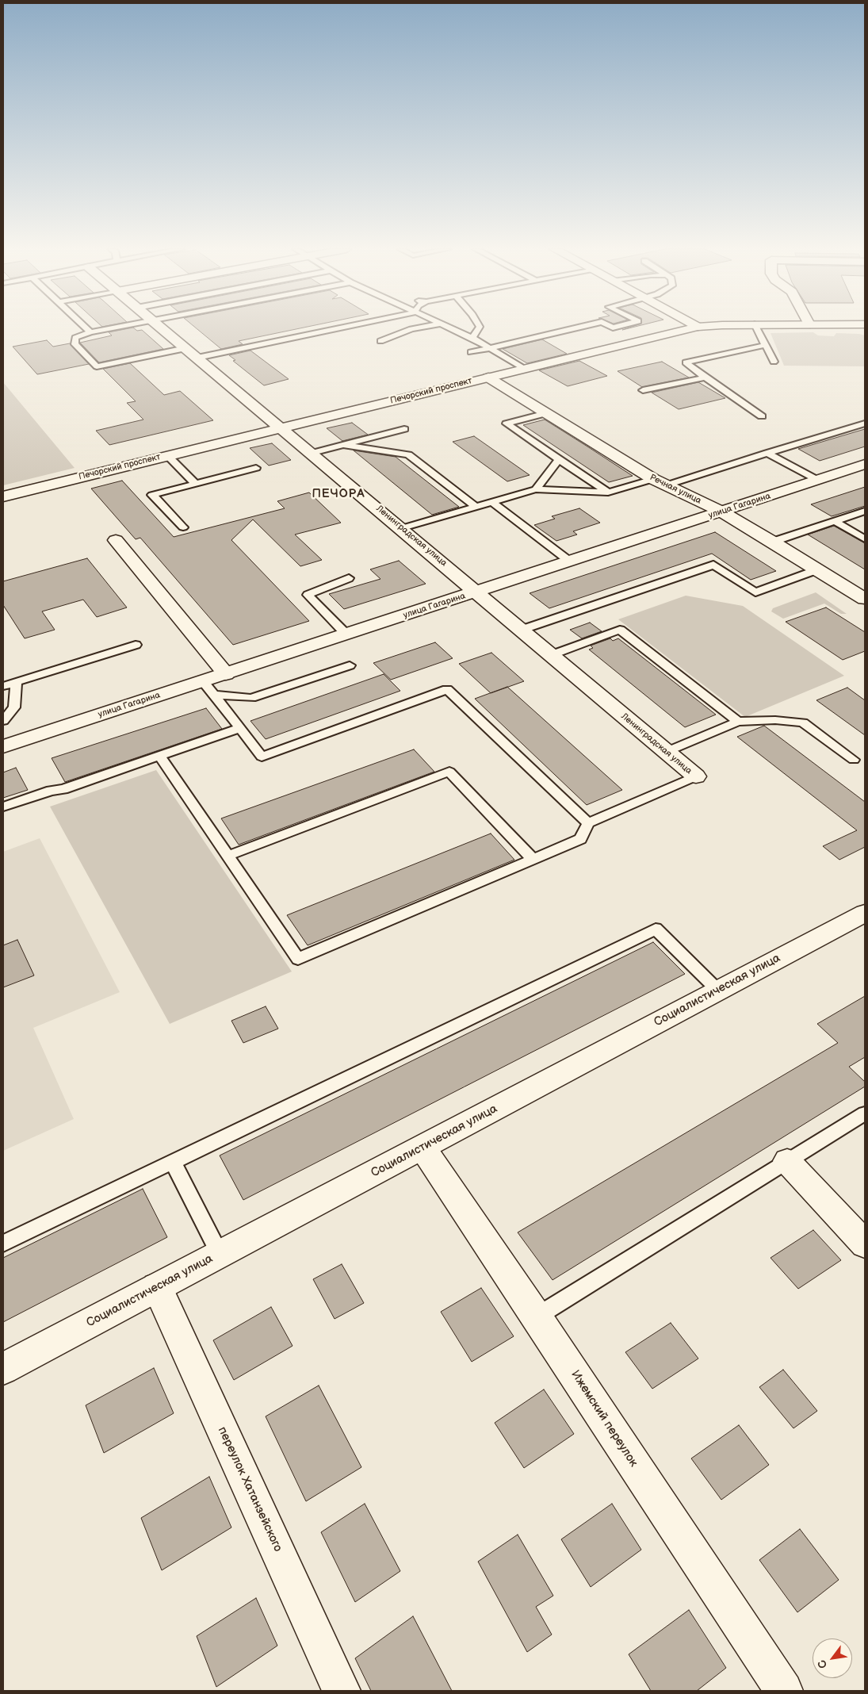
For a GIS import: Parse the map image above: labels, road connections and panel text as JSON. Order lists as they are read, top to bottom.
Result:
{
  "streets": {
    "street": [
      "Печорский проспект",
      "Речная улица",
      "улица Гагарина",
      "Ленинградская улица",
      "Социалистическая улица",
      "Ижемский переулок",
      "переулок Хатанзейского"
    ]
  },
  "crossings": [
    ["Печорский проспект", "Речная улица"],
    ["Печорский проспект", "Ленинградская улица"],
    ["Речная улица", "улица Гагарина"],
    ["улица Гагарина", "Ленинградская улица"],
    ["Социалистическая улица", "Ижемский переулок"],
    ["Социалистическая улица", "переулок Хатанзейского"]
  ],
  "districts": ["ПЕЧОРА"],
  "north": "bottom left"
}
